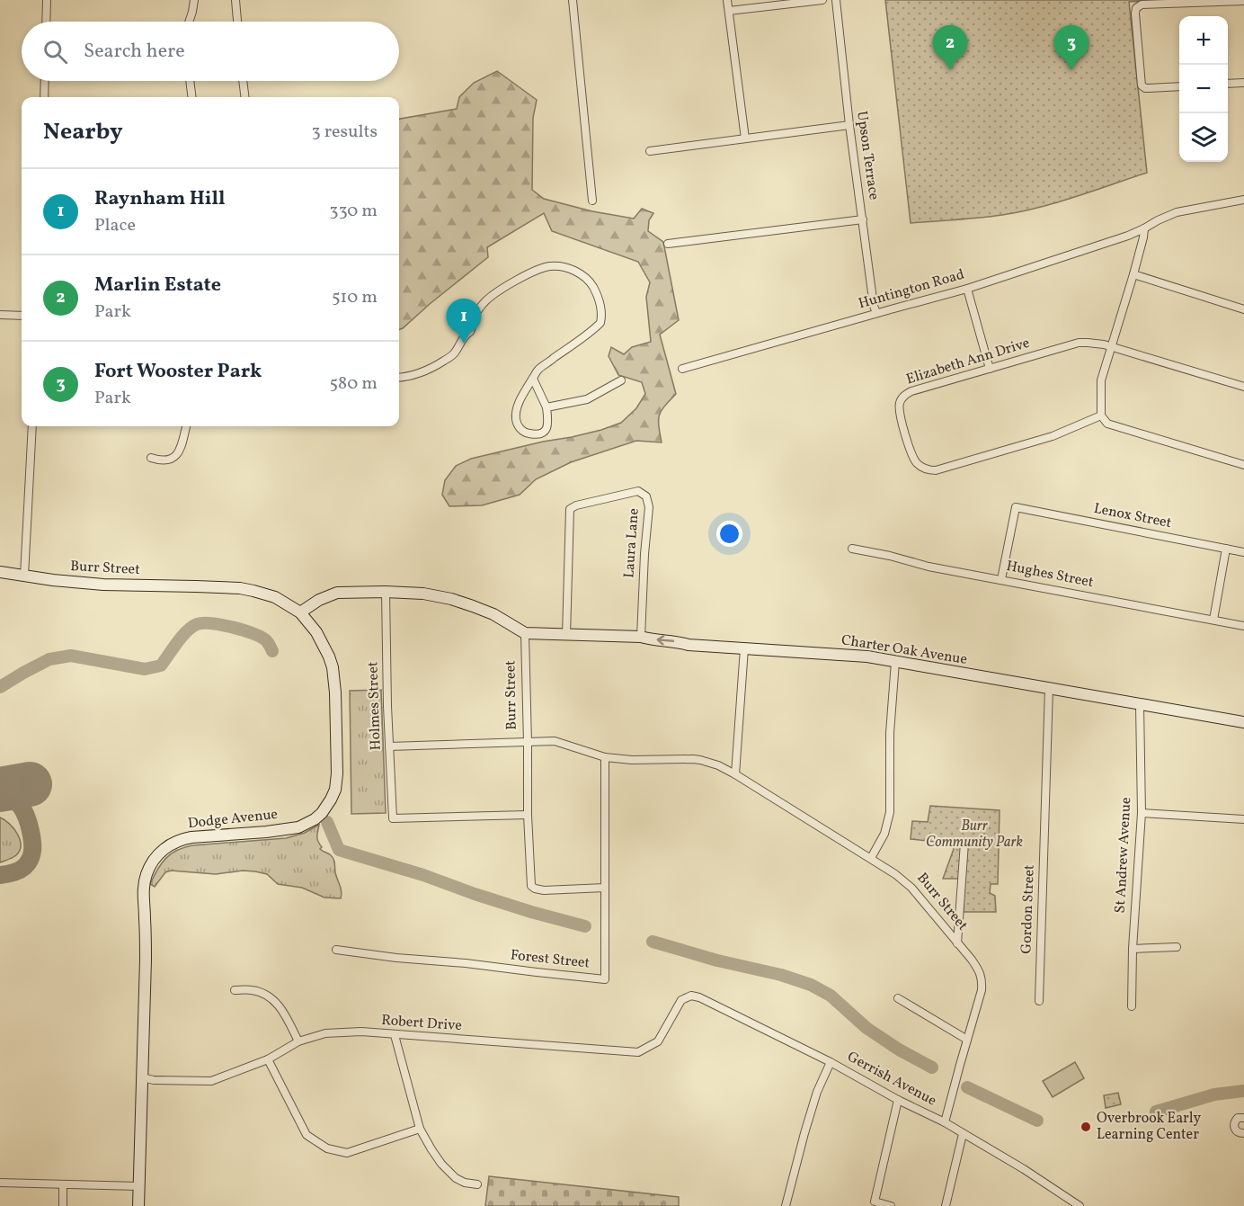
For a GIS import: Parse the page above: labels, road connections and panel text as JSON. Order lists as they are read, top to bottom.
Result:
{
  "streets": {
    "main road": ["Burr Street", "Charter Oak Avenue", "Dodge Avenue"],
    "street": [
      "Upson Terrace",
      "Huntington Road",
      "Elizabeth Ann Drive",
      "Lenox Street",
      "Laura Lane",
      "Hughes Street",
      "Holmes Street",
      "St Andrew Avenue",
      "Gordon Street",
      "Forest Street",
      "Robert Drive",
      "Gerrish Avenue"
    ]
  },
  "crossings": [
    ["Upson Terrace", "Huntington Road"],
    ["Lenox Street", "Hughes Street"],
    ["Laura Lane", "Charter Oak Avenue"],
    ["Burr Street", "Charter Oak Avenue"],
    ["Burr Street", "Dodge Avenue"],
    ["Burr Street", "Forest Street"],
    ["Burr Street", "Gerrish Avenue"],
    ["Charter Oak Avenue", "St Andrew Avenue"],
    ["Charter Oak Avenue", "Gordon Street"],
    ["Dodge Avenue", "Robert Drive"],
    ["Robert Drive", "Gerrish Avenue"]
  ],
  "parks": ["Burr Community Park"],
  "places": ["Overbrook Early Learning Center"],
  "page": {
    "map_buttons": ["+", "−"],
    "search": "Search here",
    "pins": ["2", "3", "1"],
    "heading": ["Nearby", "3 results"],
    "list": [
      {
        "mark": "1",
        "name": "Raynham Hill",
        "note": "Place",
        "value": "330 m"
      },
      {
        "mark": "2",
        "name": "Marlin Estate",
        "note": "Park",
        "value": "510 m"
      },
      {
        "mark": "3",
        "name": "Fort Wooster Park",
        "note": "Park",
        "value": "580 m"
      }
    ]
  }
}
